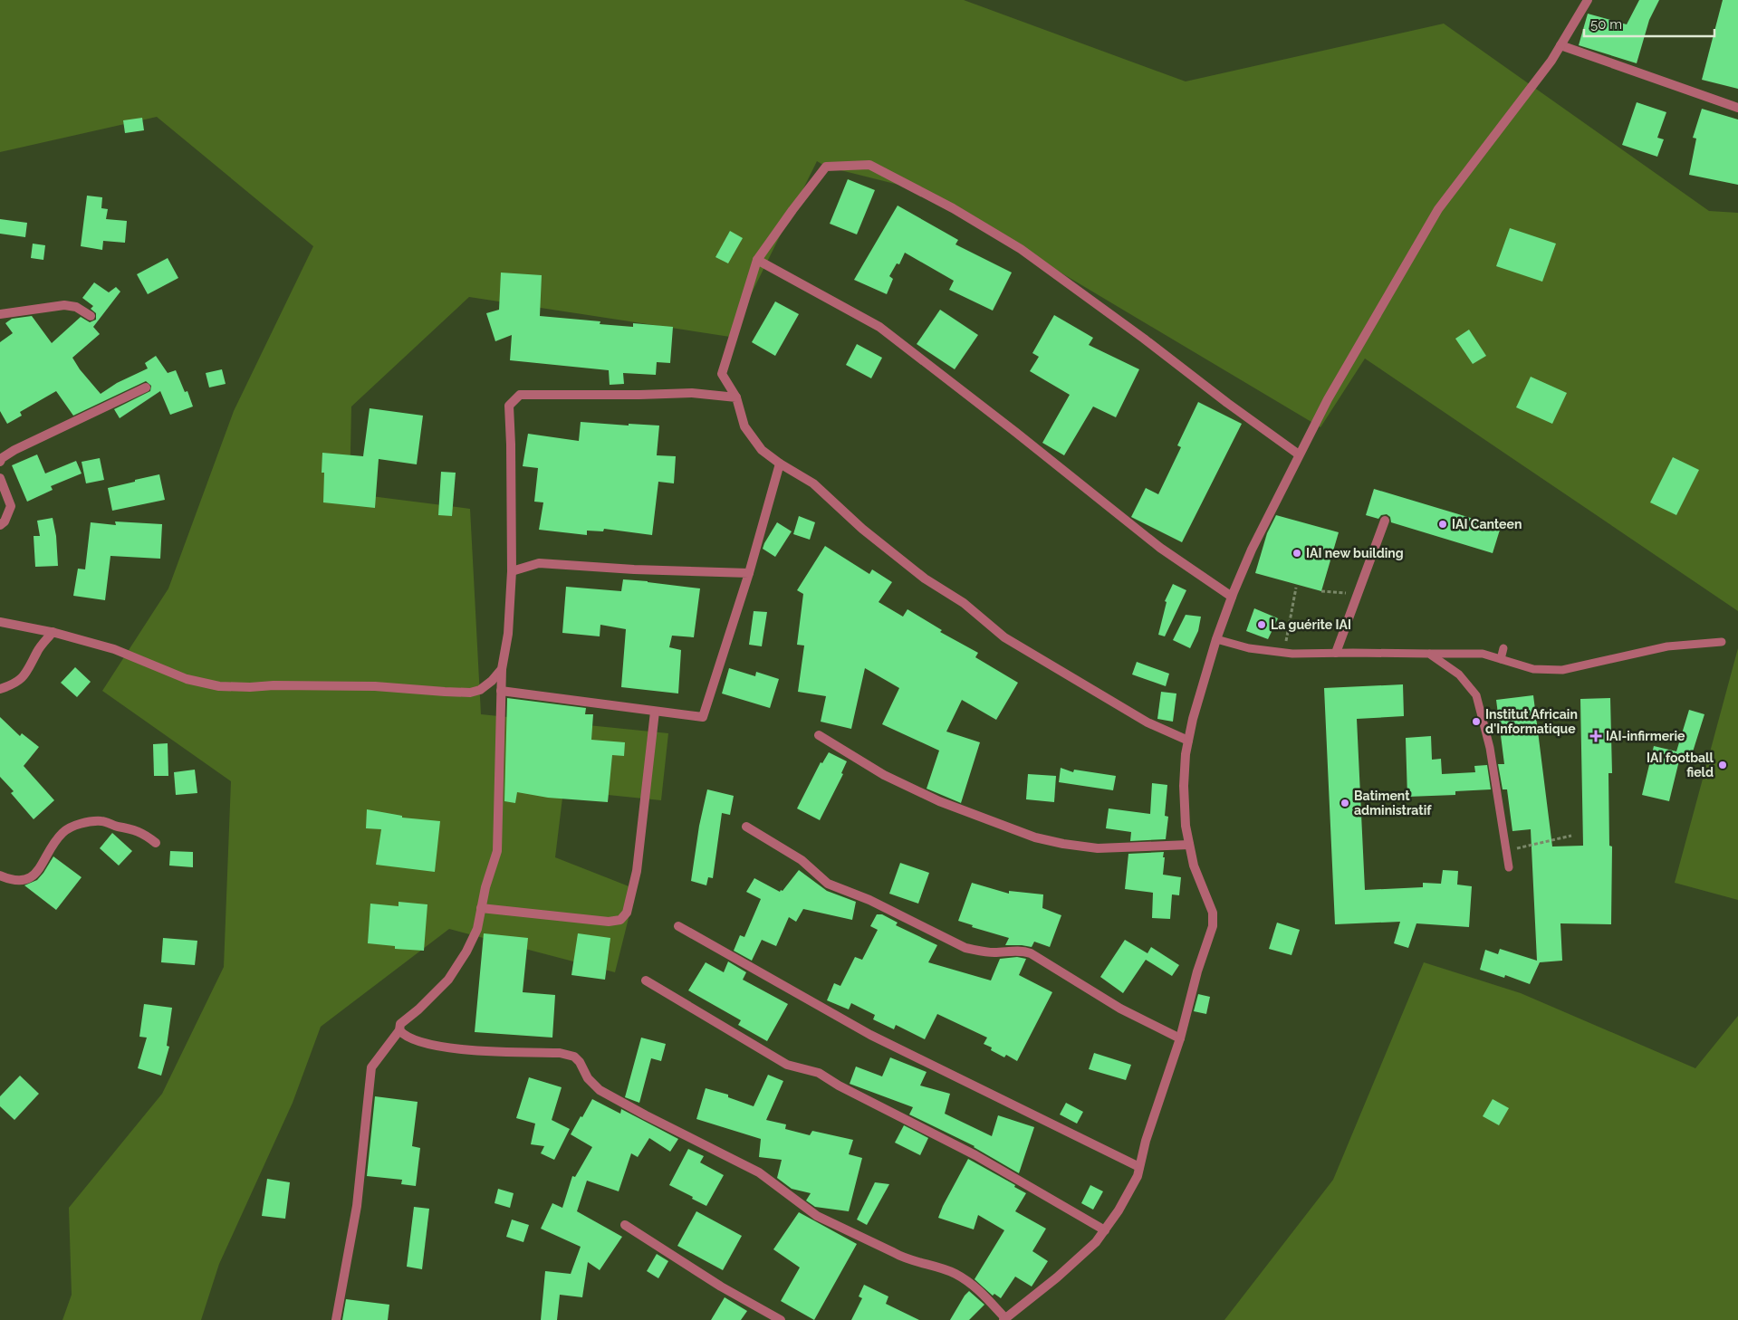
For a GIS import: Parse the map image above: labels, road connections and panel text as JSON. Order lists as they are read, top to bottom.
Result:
{
  "places": {
    "other": [
      "IAI Canteen",
      "IAI new building",
      "La guérite IAI",
      "Institut Africain d'Informatique",
      "IAI football field",
      "Batiment administratif"
    ],
    "health": ["IAI-infirmerie"]
  },
  "scale_bar": "50 m"
}
